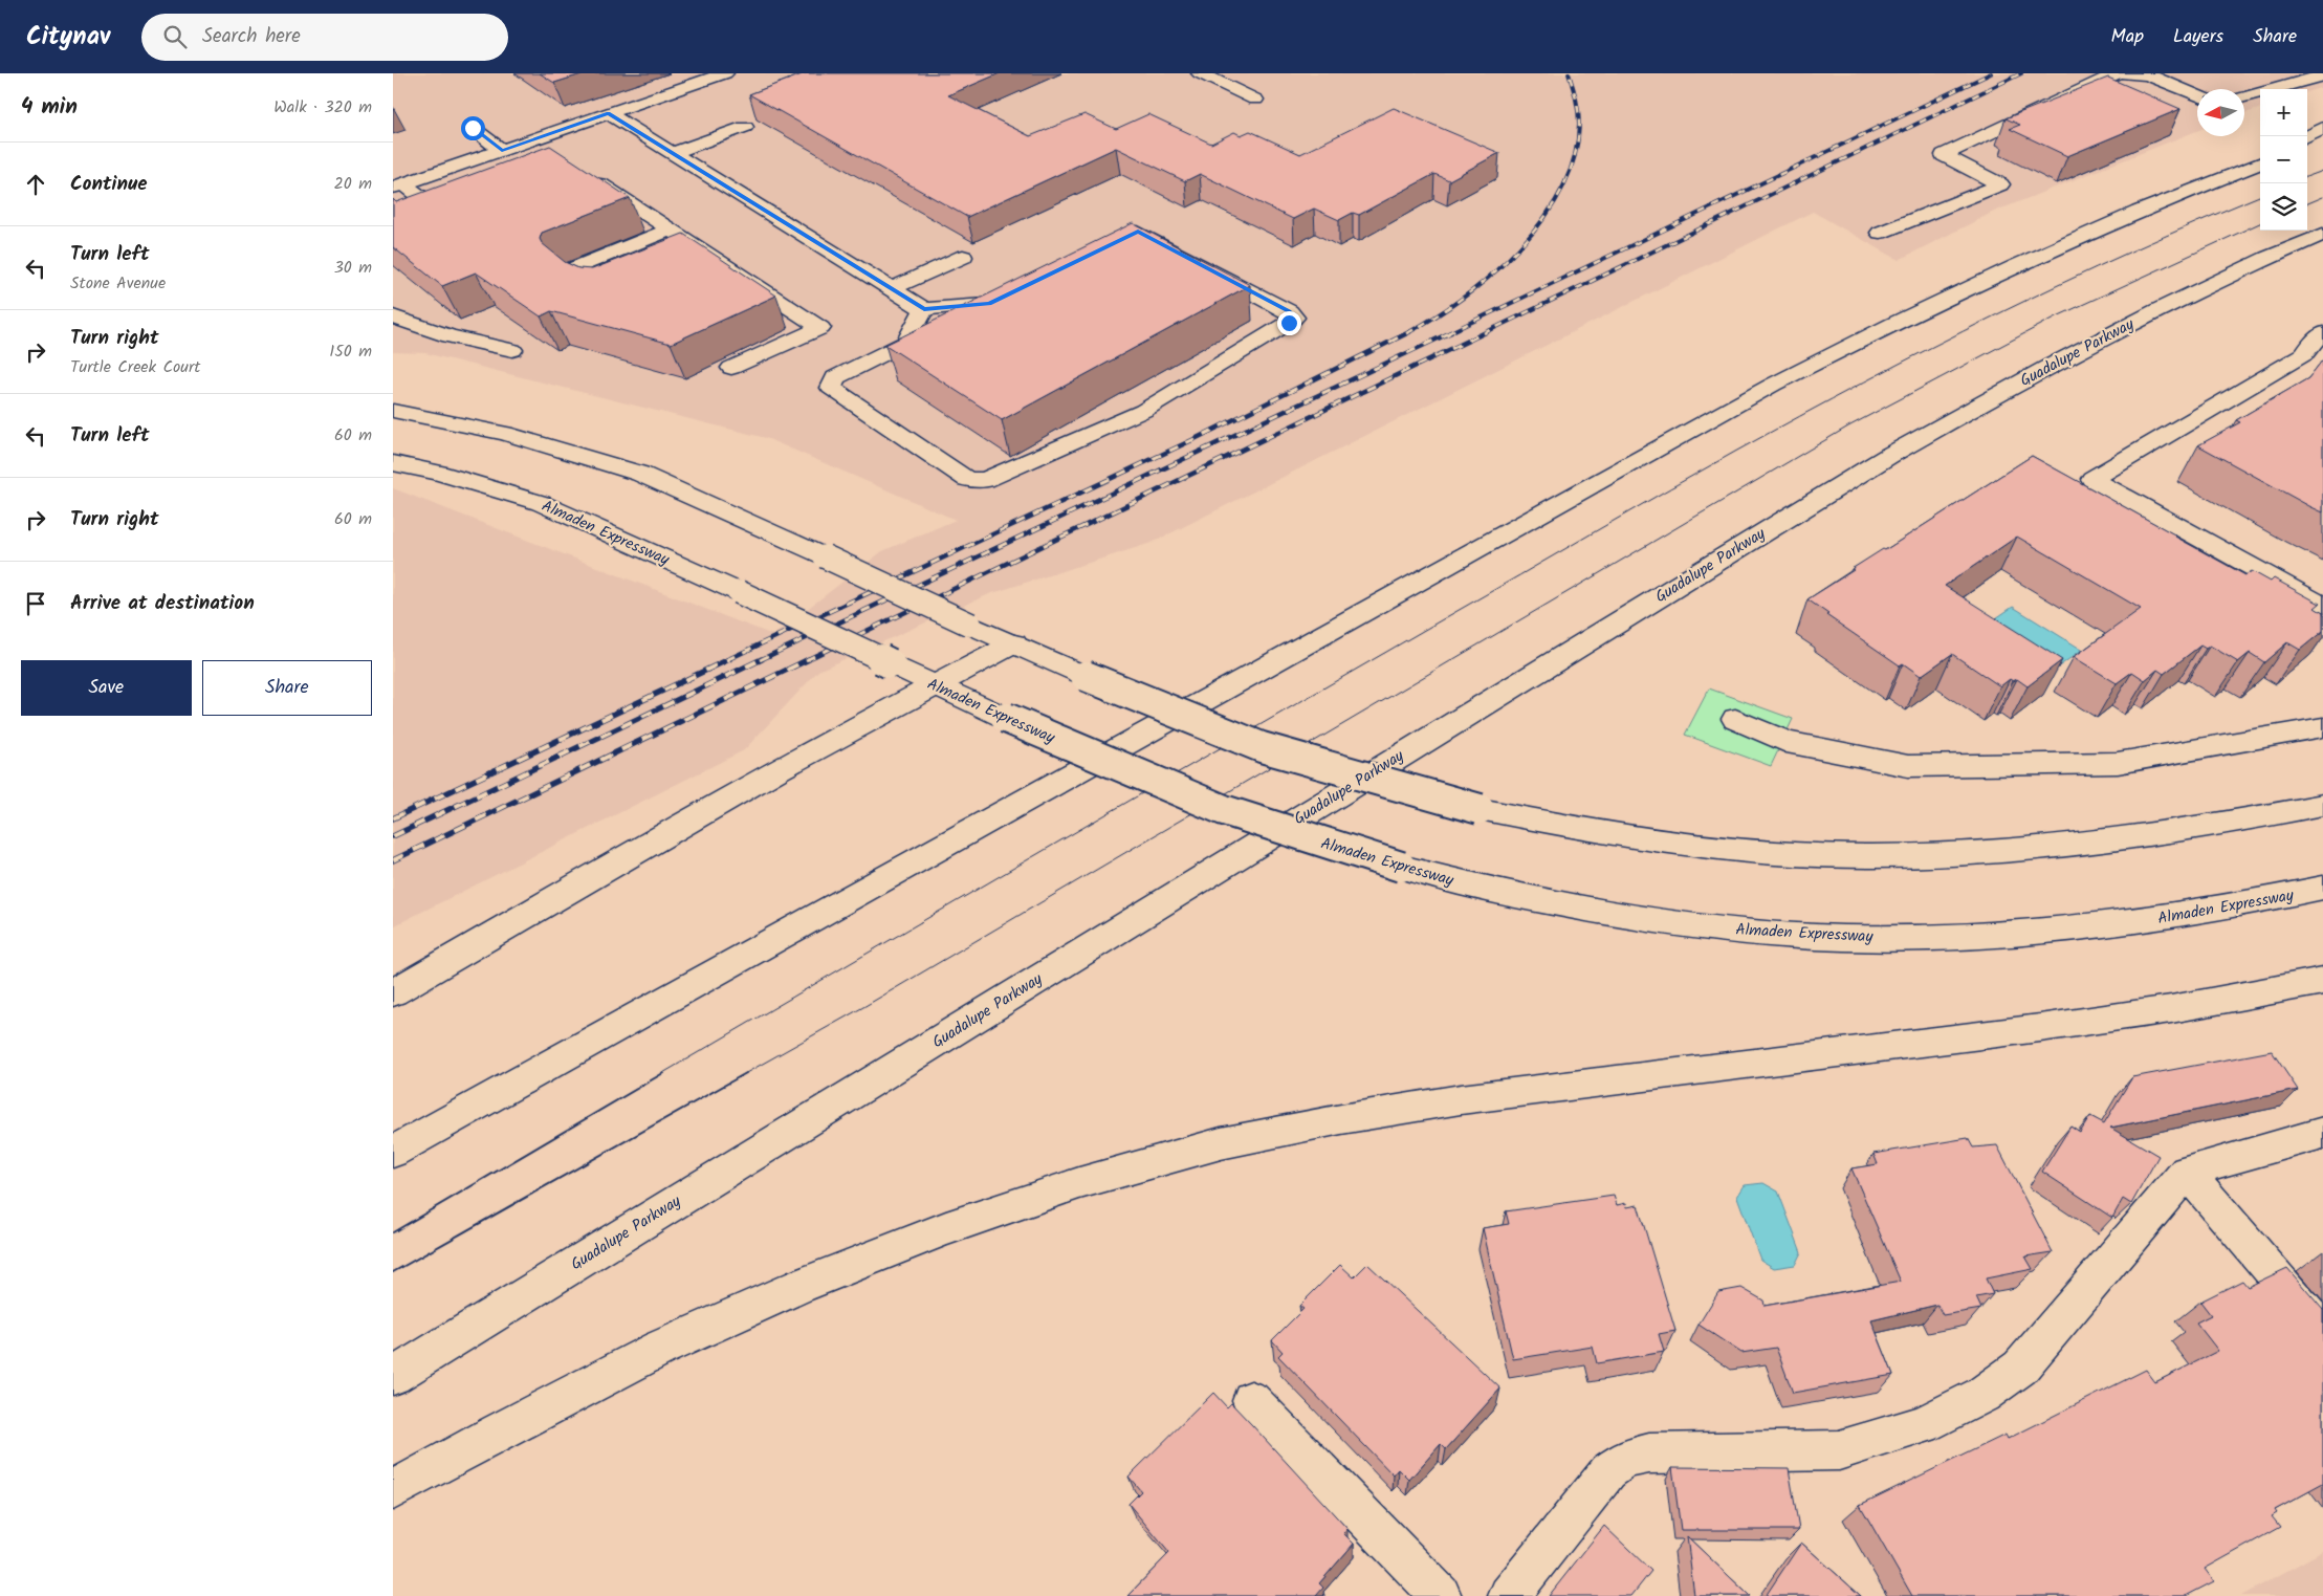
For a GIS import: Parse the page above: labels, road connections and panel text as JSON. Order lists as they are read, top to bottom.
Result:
{
  "streets": {
    "main road": ["Guadalupe Parkway", "Almaden Expressway"]
  },
  "north": "left",
  "page": {
    "header": "Citynav",
    "search": "Search here",
    "nav": ["Map", "Layers", "Share"],
    "heading": ["4 min", "Walk · 320 m"],
    "map_buttons": ["+", "−"],
    "list": [
      ["Continue", "20 m"],
      ["Turn left", "Stone Avenue", "30 m"],
      ["Turn right", "Turtle Creek Court", "150 m"],
      ["Turn left", "60 m"],
      ["Turn right", "60 m"],
      "Arrive at destination"
    ],
    "buttons": ["Save", "Share"]
  }
}
